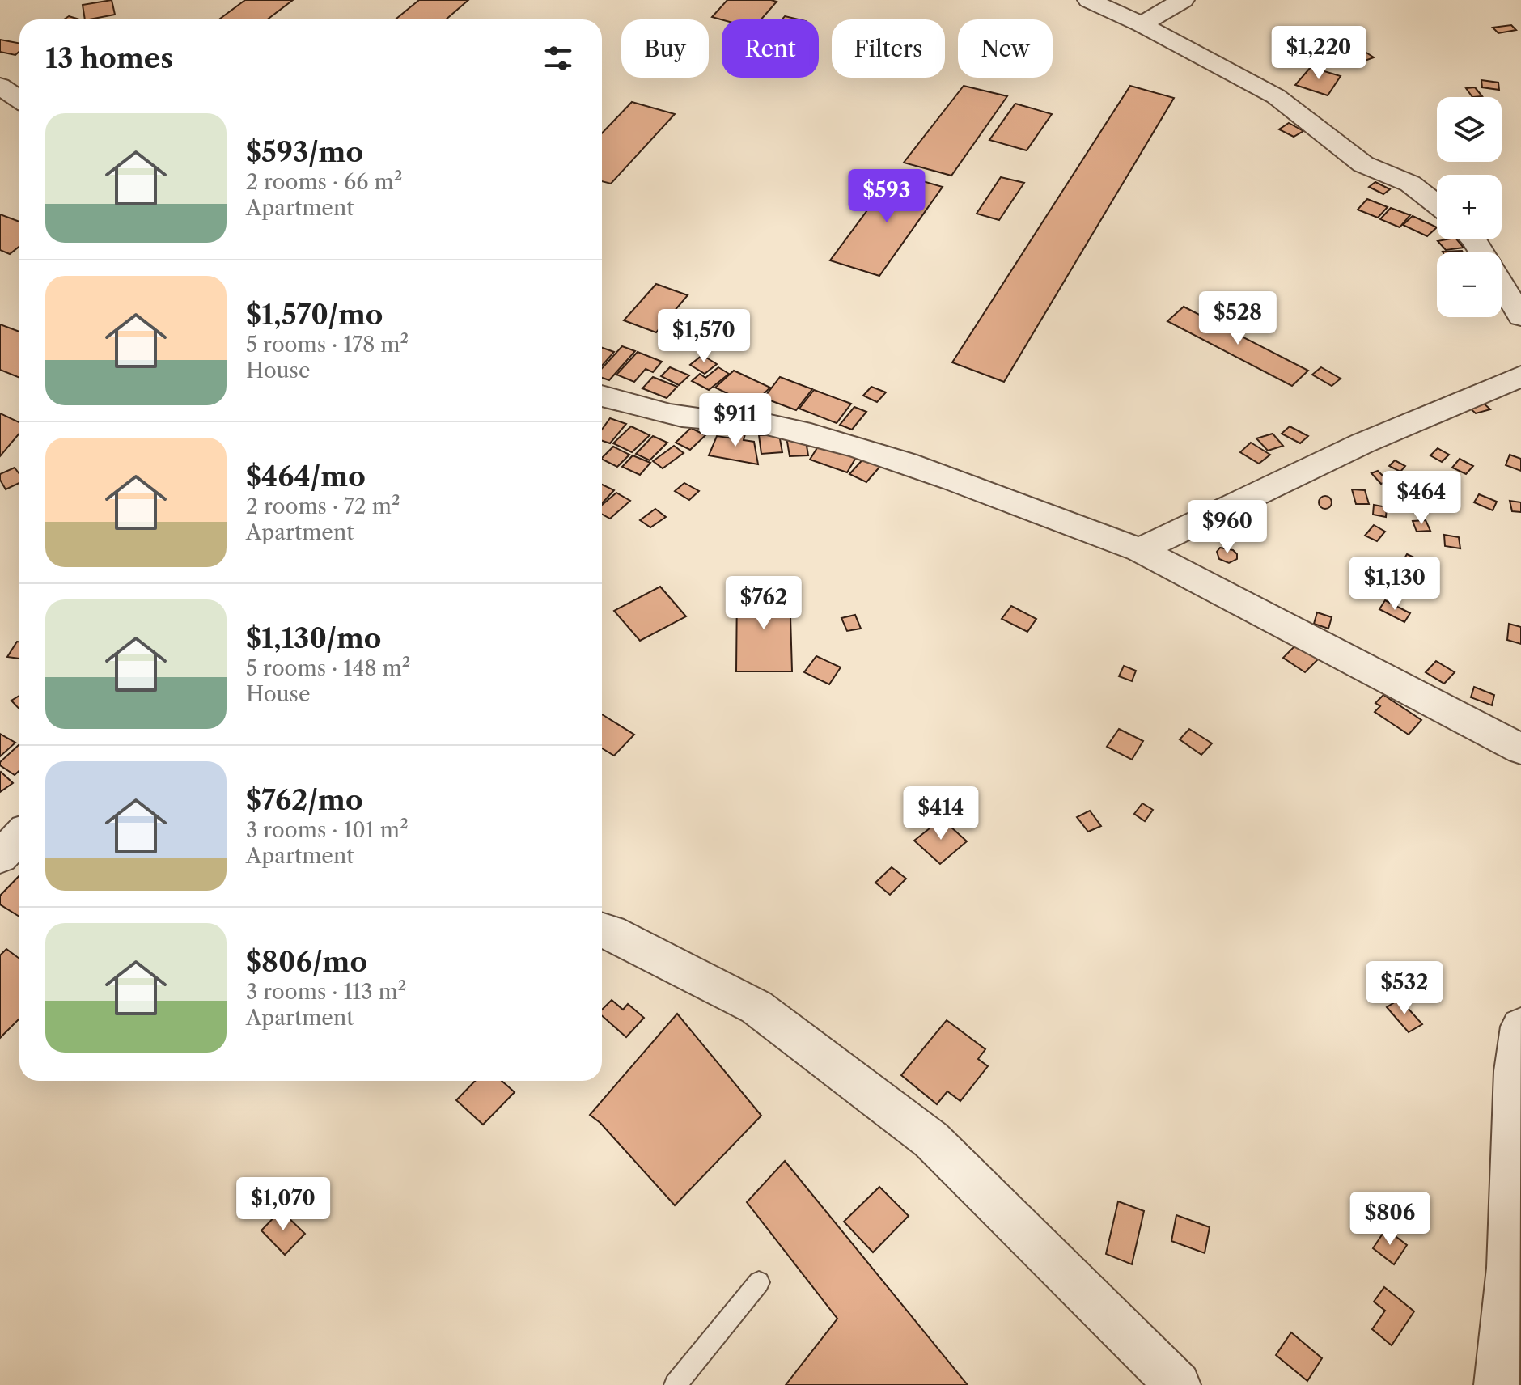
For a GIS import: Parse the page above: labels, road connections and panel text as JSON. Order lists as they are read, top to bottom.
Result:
{
  "page": {
    "chip": [
      "Buy",
      "Rent",
      "Filters",
      "New"
    ],
    "heading": "13 homes",
    "price": [
      "$1,220",
      "$593",
      "$528",
      "$1,570",
      "$911",
      "$464",
      "$960",
      "$1,130",
      "$762",
      "$414",
      "$532",
      "$1,070",
      "$806"
    ],
    "map_buttons": ["+", "−"],
    "list": [
      {
        "name": "$593/mo",
        "note": "2 rooms · 66 m² · Apartment"
      },
      {
        "name": "$1,570/mo",
        "note": "5 rooms · 178 m² · House"
      },
      {
        "name": "$464/mo",
        "note": "2 rooms · 72 m² · Apartment"
      },
      {
        "name": "$1,130/mo",
        "note": "5 rooms · 148 m² · House"
      },
      {
        "name": "$762/mo",
        "note": "3 rooms · 101 m² · Apartment"
      },
      {
        "name": "$806/mo",
        "note": "3 rooms · 113 m² · Apartment"
      }
    ]
  }
}
